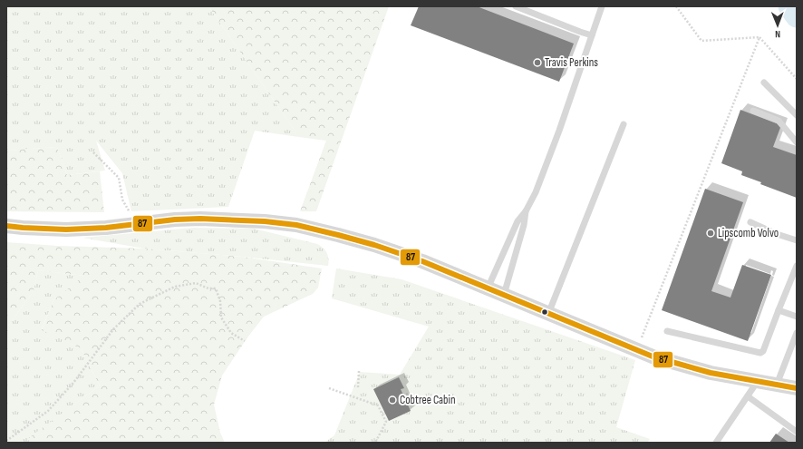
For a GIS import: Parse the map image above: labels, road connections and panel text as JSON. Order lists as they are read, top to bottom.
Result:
{
  "places": ["Travis Perkins", "Lipscomb Volvo", "Cobtree Cabin"],
  "lines": ["transit line 87"],
  "north": "bottom"
}
